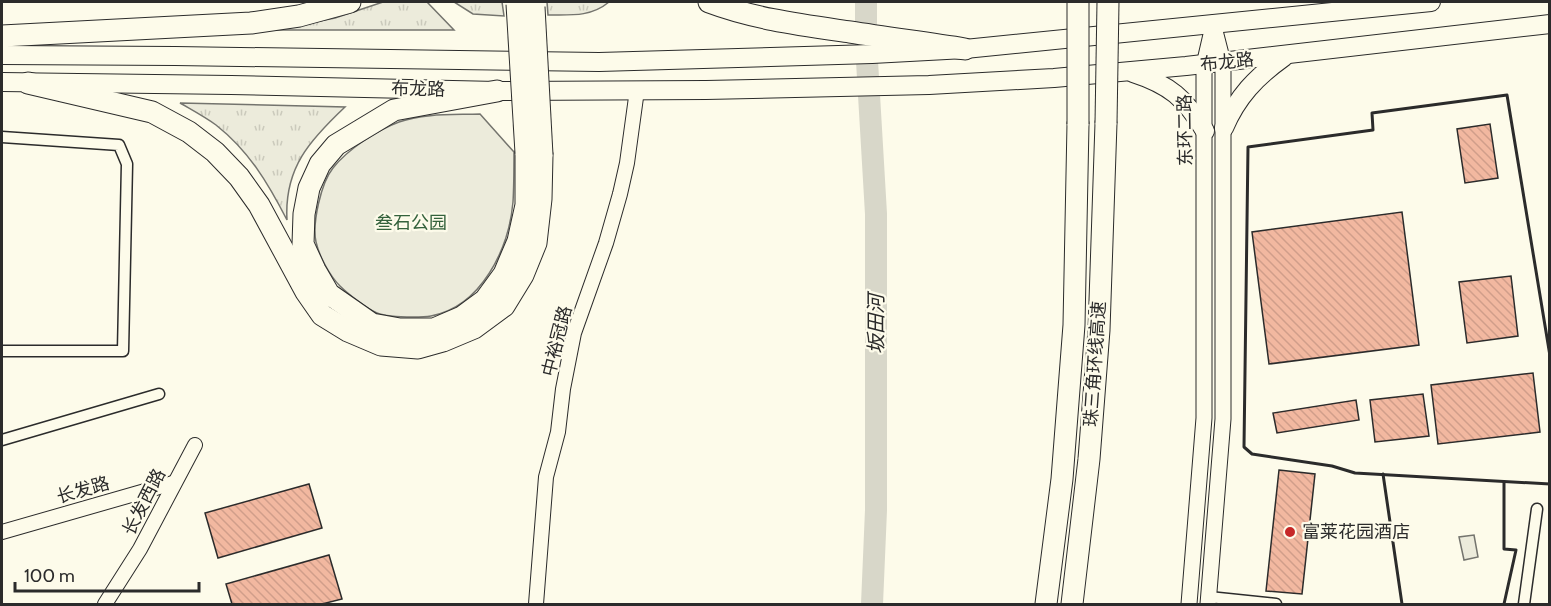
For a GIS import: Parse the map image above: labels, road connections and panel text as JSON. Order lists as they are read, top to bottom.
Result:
{
  "streets": {
    "highway": ["珠三角环线高速"],
    "main road": ["布龙路", "东环二路"],
    "street": ["中裕冠路", "长发路", "长发西路"]
  },
  "crossings": [
    ["布龙路", "东环二路"],
    ["布龙路", "中裕冠路"],
    ["长发路", "长发西路"]
  ],
  "water": ["坂田河"],
  "parks": ["叁石公园"],
  "places": ["富莱花园酒店"],
  "scale_bar": "100 m"
}
